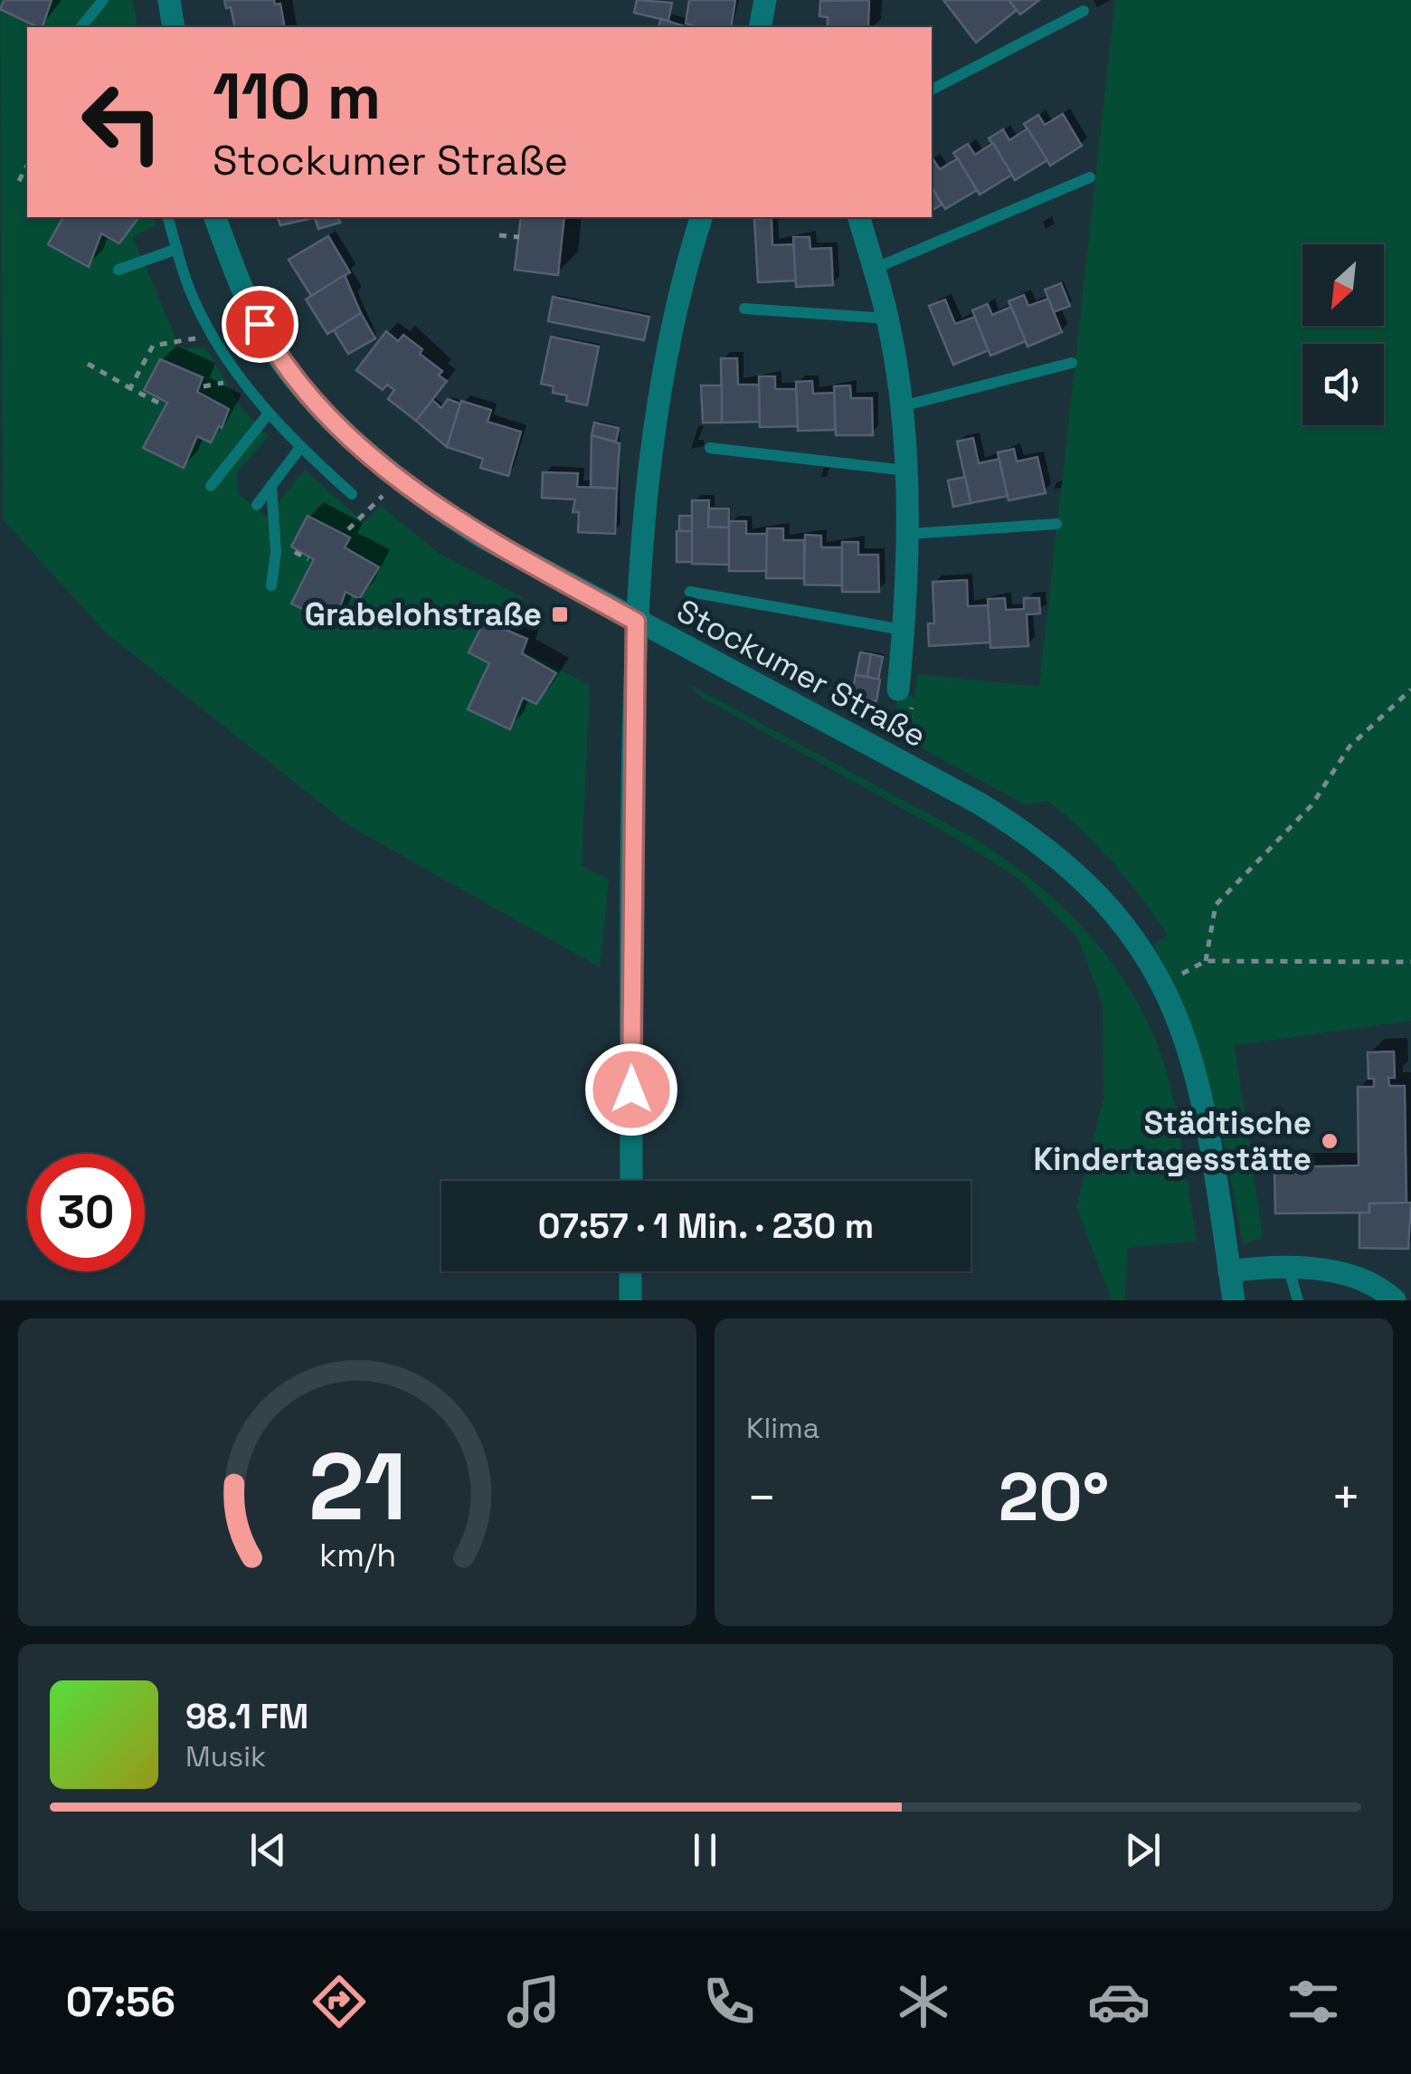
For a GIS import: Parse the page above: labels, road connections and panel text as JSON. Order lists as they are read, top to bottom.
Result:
{
  "streets": {
    "street": ["Stockumer Straße"]
  },
  "places": {
    "transit": ["Grabelohstraße"],
    "other": ["Städtische Kindertagesstätte"]
  },
  "north": "bottom left",
  "page": {
    "turn": ["110 m", "Stockumer Straße"],
    "limit": "30",
    "trip": "07:57 · 1 Min. · 230 m",
    "tile": "Klima",
    "heat": ["−", "20°", "+"],
    "song": ["98.1 FM", "Musik"],
    "tabs": "07:56",
    "gauge": ["21", "km/h"]
  }
}
